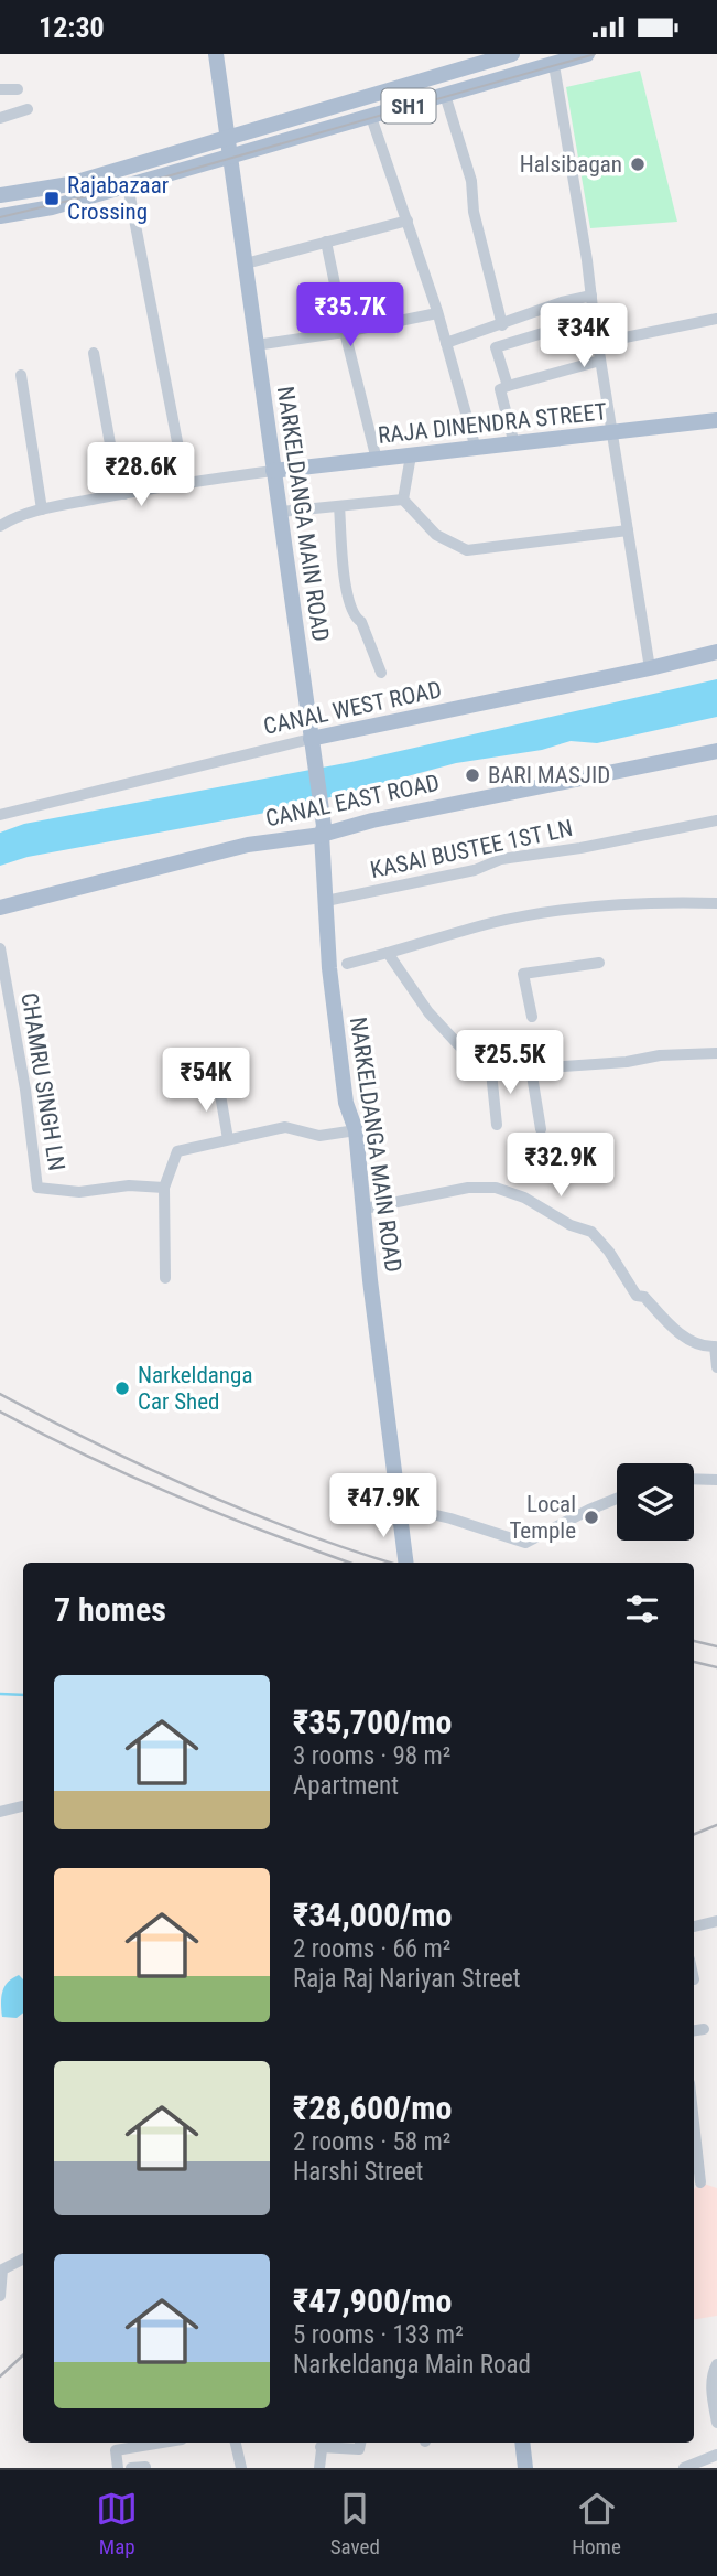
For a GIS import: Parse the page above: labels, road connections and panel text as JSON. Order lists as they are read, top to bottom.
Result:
{
  "streets": {
    "main road": [
      "SH1",
      "RAJA DINENDRA STREET",
      "NARKELDANGA MAIN ROAD",
      "CANAL WEST ROAD",
      "CANAL EAST ROAD"
    ],
    "street": ["KASAI BUSTEE 1ST LN", "CHAMRU SINGH LN"]
  },
  "crossings": [
    ["SH1", "NARKELDANGA MAIN ROAD"],
    ["RAJA DINENDRA STREET", "NARKELDANGA MAIN ROAD"],
    ["NARKELDANGA MAIN ROAD", "CANAL WEST ROAD"],
    ["NARKELDANGA MAIN ROAD", "CANAL EAST ROAD"],
    ["NARKELDANGA MAIN ROAD", "KASAI BUSTEE 1ST LN"]
  ],
  "places": {
    "other": [
      "Halsibagan",
      "BARI MASJID",
      "Narkeldanga Car Shed",
      "Local Temple"
    ],
    "transit": ["Rajabazaar Crossing"]
  },
  "page": {
    "status": "12:30",
    "price": [
      "₹35.7K",
      "₹34K",
      "₹28.6K",
      "₹25.5K",
      "₹54K",
      "₹32.9K",
      "₹47.9K"
    ],
    "heading": "7 homes",
    "list": [
      {
        "name": "₹35,700/mo",
        "note": "3 rooms · 98 m² · Apartment"
      },
      {
        "name": "₹34,000/mo",
        "note": "2 rooms · 66 m² · Raja Raj Nariyan Street"
      },
      {
        "name": "₹28,600/mo",
        "note": "2 rooms · 58 m² · Harshi Street"
      },
      {
        "name": "₹47,900/mo",
        "note": "5 rooms · 133 m² · Narkeldanga Main Road"
      }
    ],
    "tabs": ["Map", "Saved", "Home"]
  }
}
